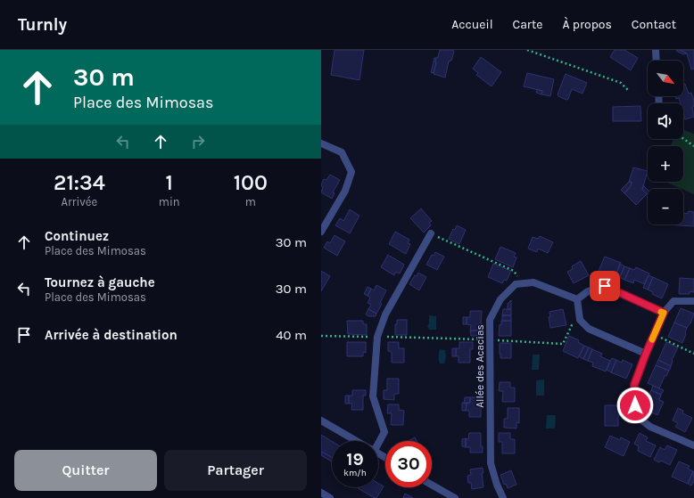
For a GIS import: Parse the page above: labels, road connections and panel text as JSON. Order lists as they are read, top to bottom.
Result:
{
  "streets": {
    "street": ["Allée des Acacias"]
  },
  "north": "bottom right",
  "page": {
    "header": "Turnly",
    "nav": [
      "Accueil",
      "Carte",
      "À propos",
      "Contact"
    ],
    "turn": ["30 m", "Place des Mimosas"],
    "map_buttons": ["+", "−"],
    "eta": [
      "21:34",
      "Arrivée",
      "1",
      "min",
      "100",
      "m"
    ],
    "list": [
      {
        "name": "Continuez",
        "note": "Place des Mimosas",
        "value": "30 m"
      },
      {
        "name": "Tournez à gauche",
        "note": "Place des Mimosas",
        "value": "30 m"
      },
      {
        "name": "Arrivée à destination",
        "value": "40 m"
      }
    ],
    "speed": "19 km/h",
    "limit": "30",
    "buttons": ["Quitter", "Partager"]
  }
}
